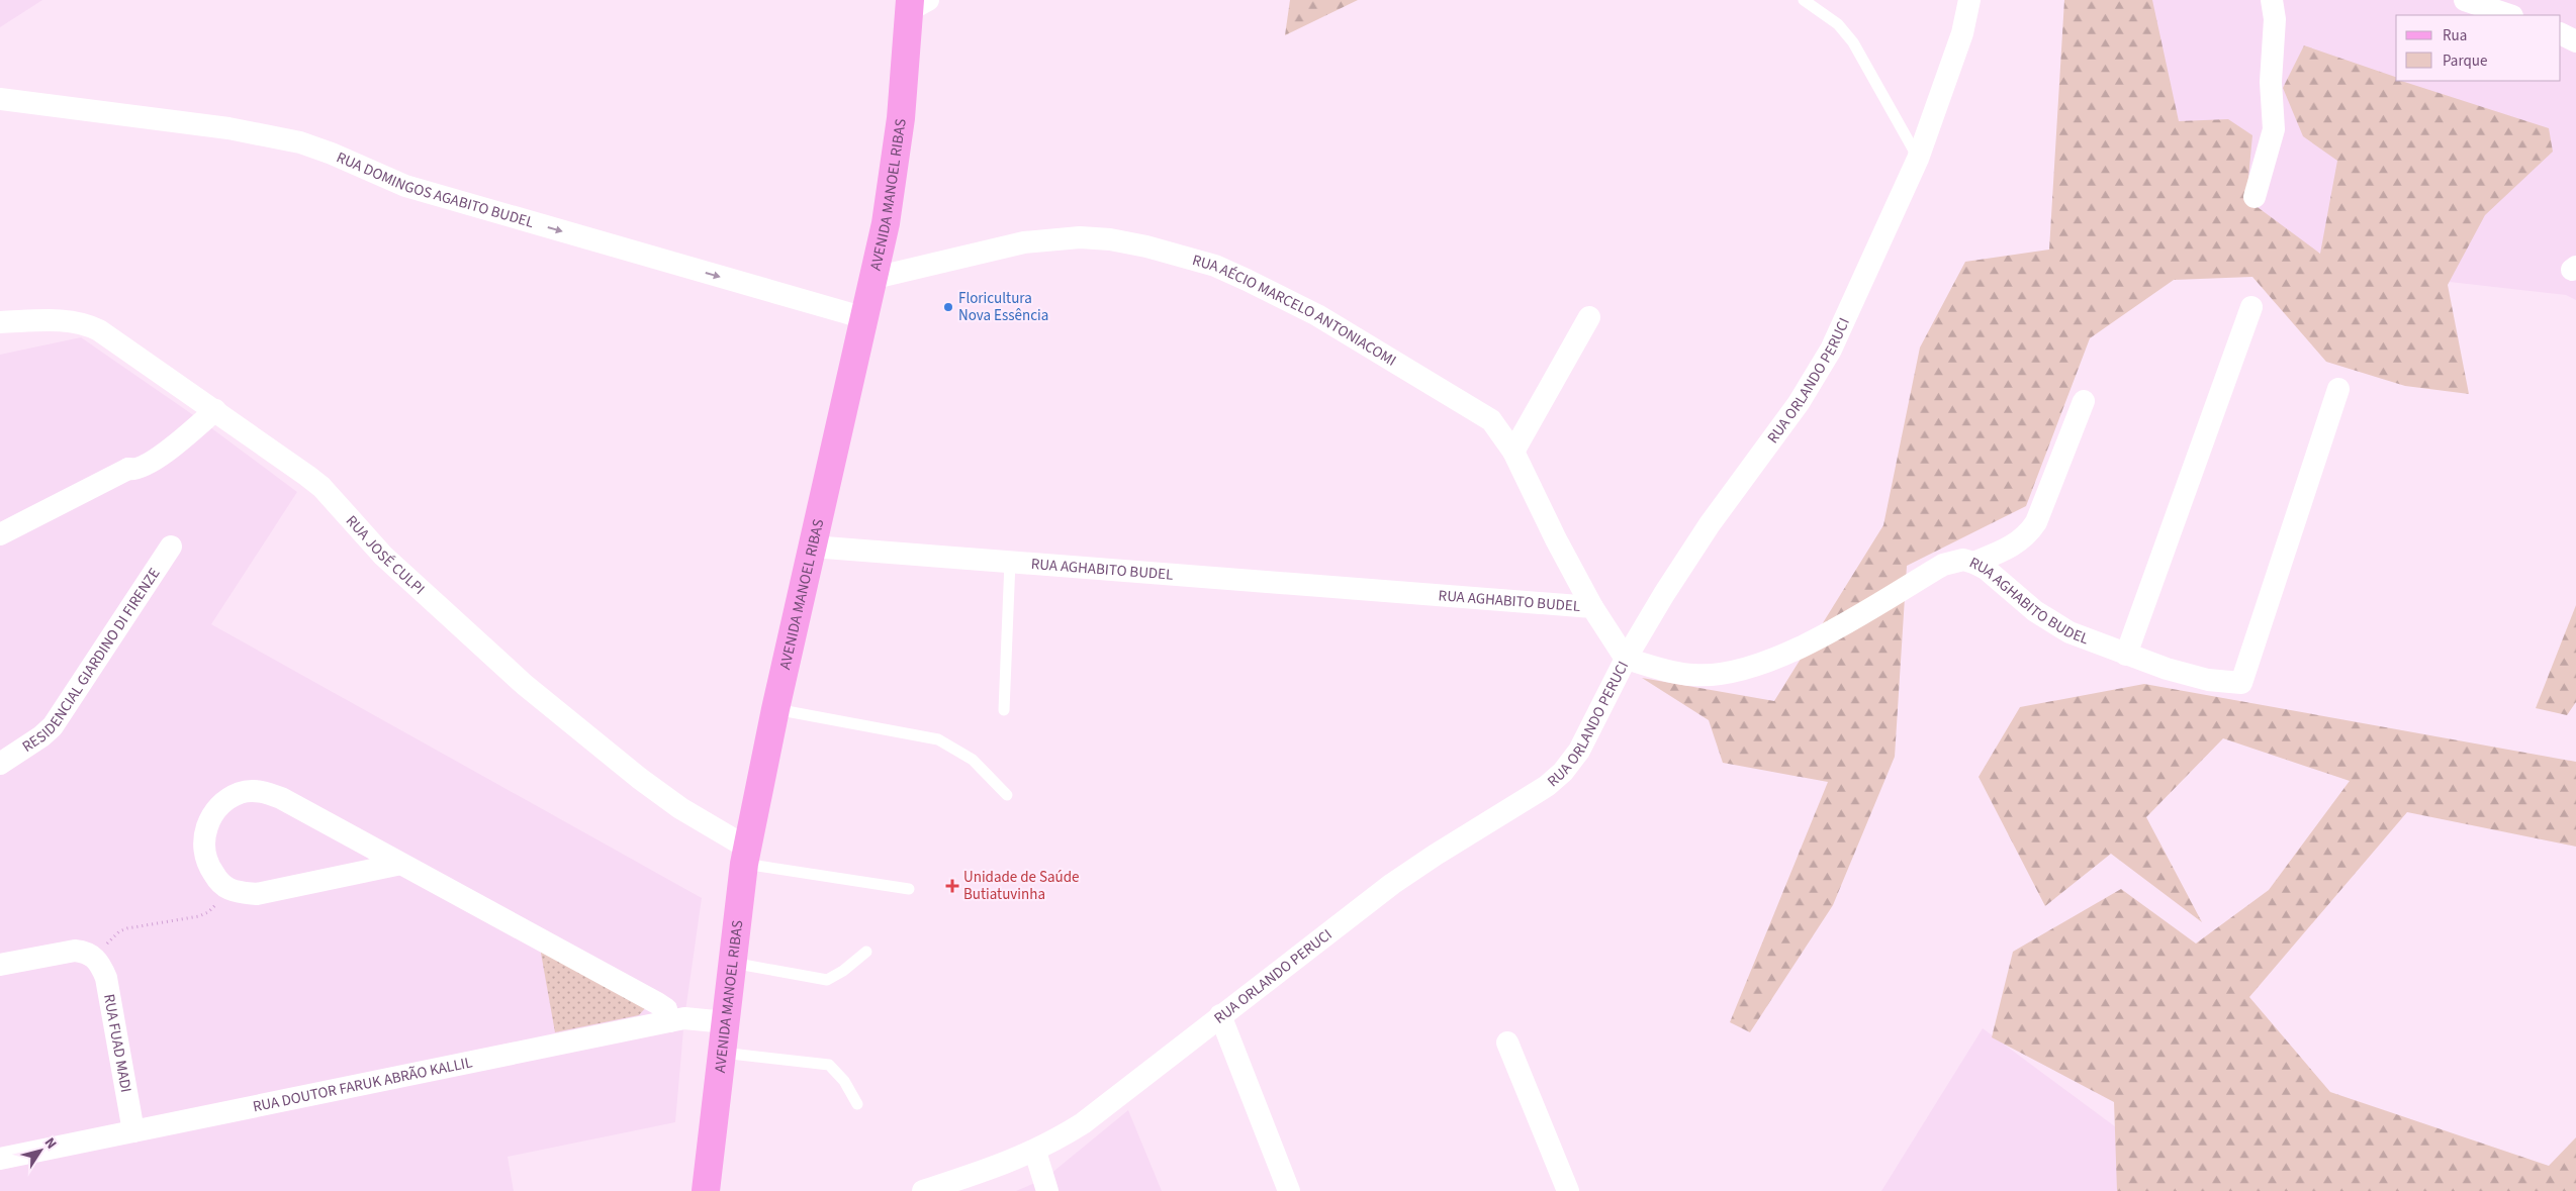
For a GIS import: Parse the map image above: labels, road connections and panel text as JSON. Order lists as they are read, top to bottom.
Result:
{
  "streets": {
    "main road": ["AVENIDA MANOEL RIBAS"],
    "street": [
      "RUA DOMINGOS AGABITO BUDEL",
      "RUA AÉCIO MARCELO ANTONIACOMI",
      "RUA ORLANDO PERUCI",
      "RUA JOSÉ CULPI",
      "RUA AGHABITO BUDEL",
      "RESIDENCIAL GIARDINO DI FIRENZE",
      "RUA FUAD MADI",
      "RUA DOUTOR FARUK ABRÃO KALLIL"
    ]
  },
  "crossings": [
    ["RUA DOMINGOS AGABITO BUDEL", "AVENIDA MANOEL RIBAS"],
    ["AVENIDA MANOEL RIBAS", "RUA AÉCIO MARCELO ANTONIACOMI"],
    ["AVENIDA MANOEL RIBAS", "RUA JOSÉ CULPI"],
    ["AVENIDA MANOEL RIBAS", "RUA AGHABITO BUDEL"],
    ["AVENIDA MANOEL RIBAS", "RUA DOUTOR FARUK ABRÃO KALLIL"],
    ["RUA AÉCIO MARCELO ANTONIACOMI", "RUA AGHABITO BUDEL"],
    ["RUA ORLANDO PERUCI", "RUA AGHABITO BUDEL"],
    ["RUA FUAD MADI", "RUA DOUTOR FARUK ABRÃO KALLIL"]
  ],
  "one_way": ["RUA DOMINGOS AGABITO BUDEL"],
  "places": {
    "other": ["Floricultura Nova Essência"],
    "health": ["Unidade de Saúde Butiatuvinha"]
  },
  "legend": ["Rua", "Parque"],
  "north": "top right"
}
